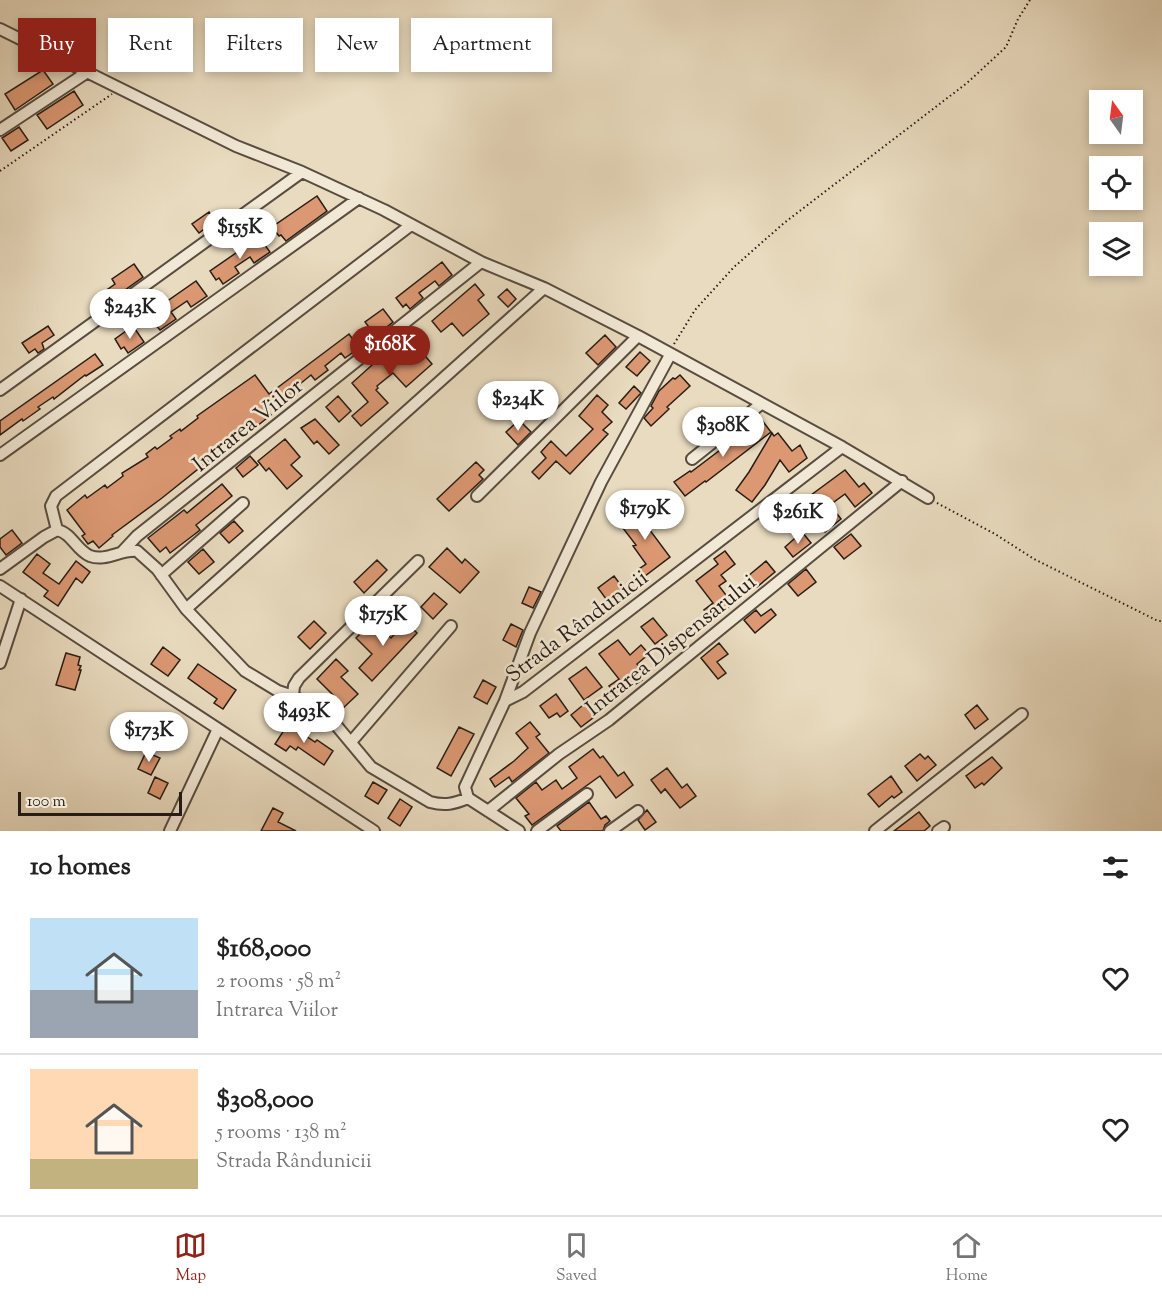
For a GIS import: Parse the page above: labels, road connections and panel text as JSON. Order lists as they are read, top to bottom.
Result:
{
  "streets": {
    "street": ["Intrarea Viilor", "Strada Rândunicii", "Intrarea Dispensarului"]
  },
  "scale_bar": "100 m",
  "north": "top",
  "page": {
    "chip": [
      "Buy",
      "Rent",
      "Filters",
      "New",
      "Apartment"
    ],
    "price": [
      "$155K",
      "$243K",
      "$168K",
      "$234K",
      "$308K",
      "$179K",
      "$261K",
      "$175K",
      "$493K",
      "$173K"
    ],
    "scale": "100 m",
    "heading": "10 homes",
    "list": [
      {
        "name": "$168,000",
        "note": "2 rooms · 58 m² · Intrarea Viilor"
      },
      {
        "name": "$308,000",
        "note": "5 rooms · 138 m² · Strada Rândunicii"
      }
    ],
    "tabs": ["Map", "Saved", "Home"]
  }
}
